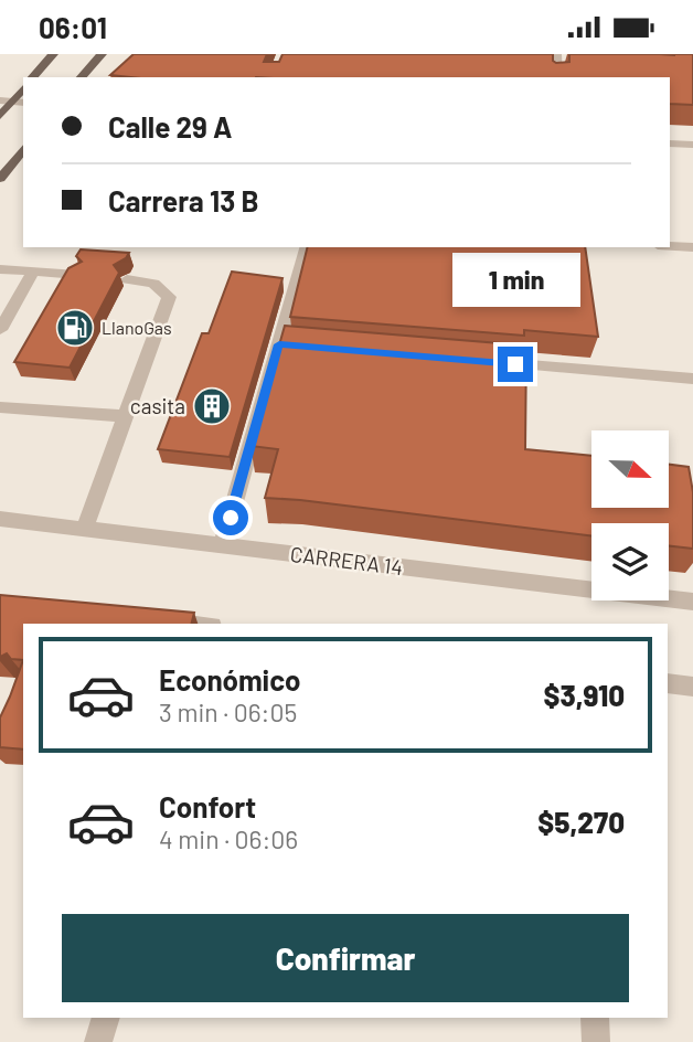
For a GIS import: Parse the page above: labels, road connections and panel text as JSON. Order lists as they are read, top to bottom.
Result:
{
  "streets": {
    "street": ["CARRERA 14"]
  },
  "places": {
    "fuel station": ["LlanoGas"],
    "building": ["casita"]
  },
  "north": "right",
  "page": {
    "status": "06:01",
    "banner": ["Calle 29 A", "Carrera 13 B"],
    "bubble": "1 min",
    "list": [
      {
        "name": "Económico",
        "note": "3 min · 06:05",
        "value": "$3,910"
      },
      {
        "name": "Confort",
        "note": "4 min · 06:06",
        "value": "$5,270"
      }
    ],
    "buttons": "Confirmar"
  }
}
